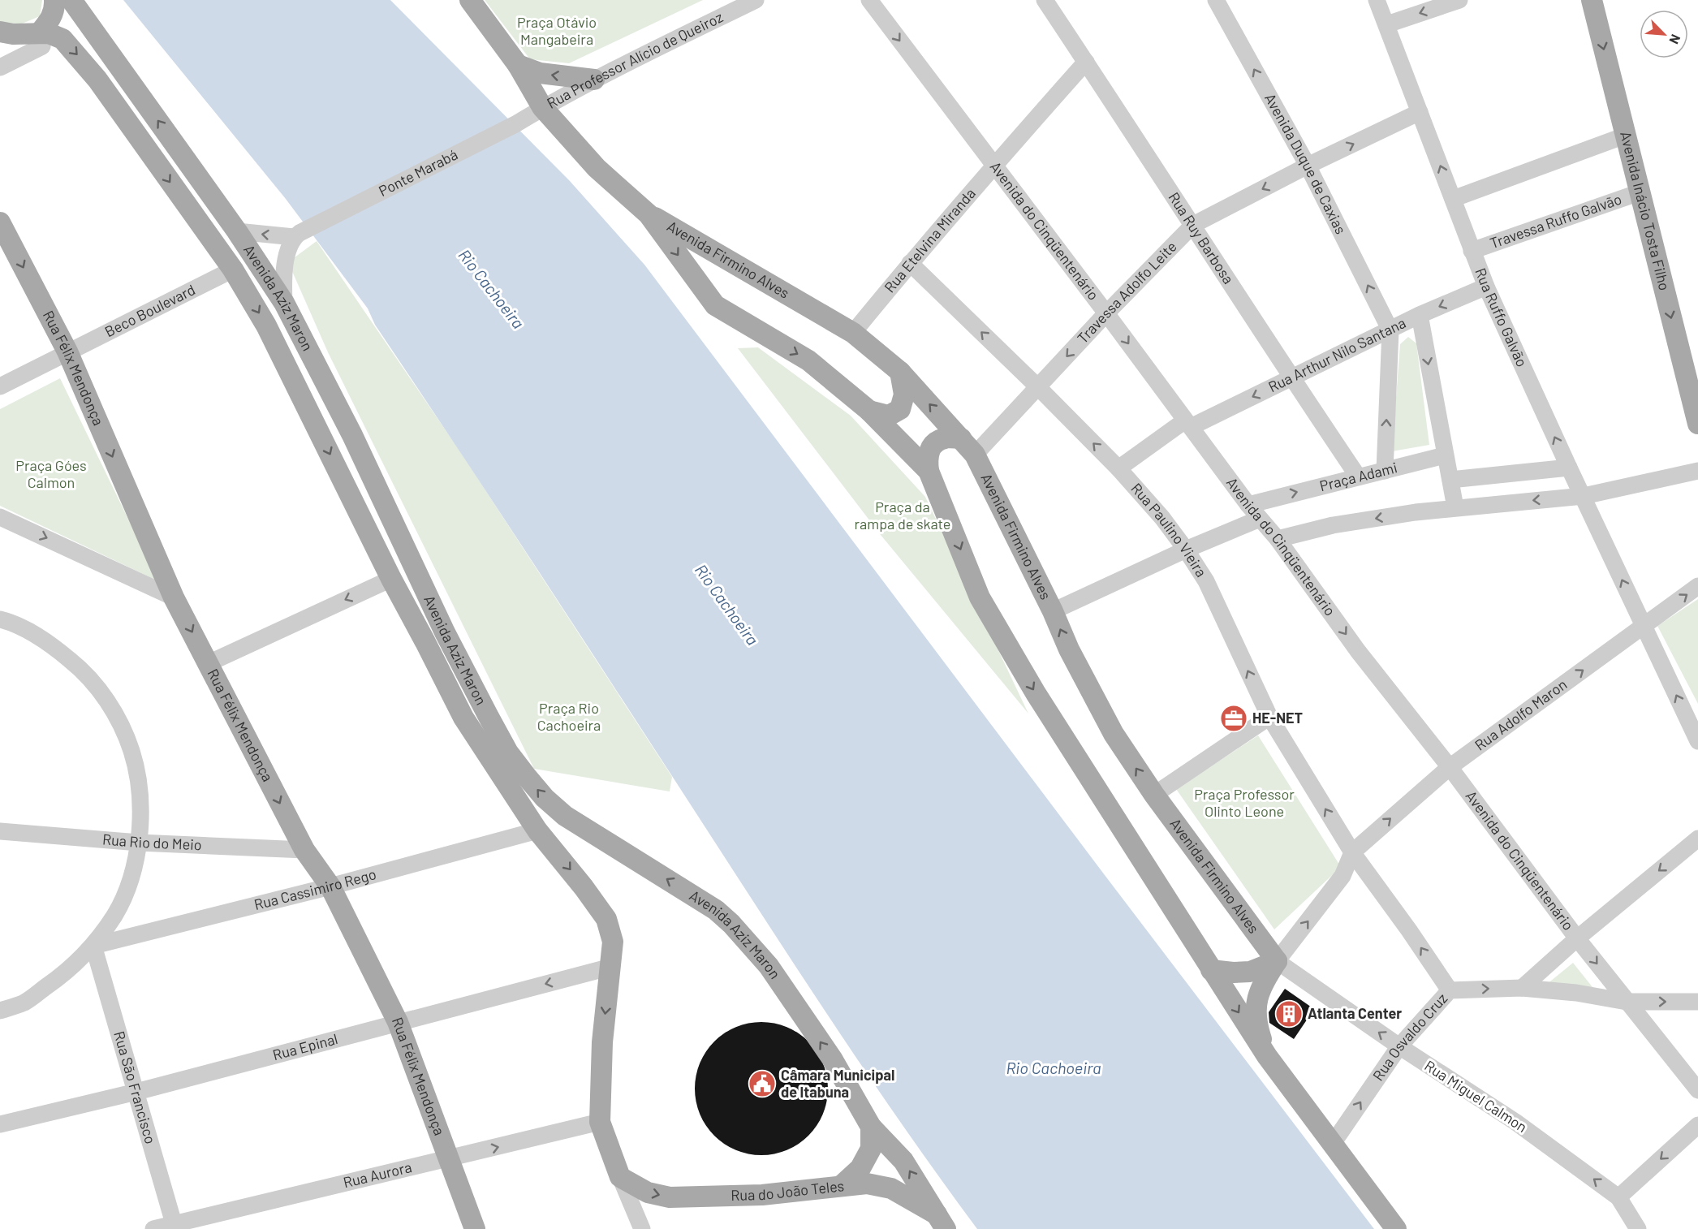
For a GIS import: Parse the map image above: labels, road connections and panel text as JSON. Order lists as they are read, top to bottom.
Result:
{
  "streets": {
    "main road": [
      "Avenida Inácio Tosta Filho",
      "Avenida Firmino Alves",
      "Avenida Aziz Maron",
      "Rua Félix Mendonça",
      "Rua do João Teles"
    ],
    "street": [
      "Rua Professor Alício de Queiroz",
      "Avenida Duque de Caxias",
      "Ponte Marabá",
      "Travessa Ruffo Galvão",
      "Avenida do Cinqüentenário",
      "Rua Ruy Barbosa",
      "Rua Etelvina Miranda",
      "Travessa Adolfo Leite",
      "Beco Boulevard",
      "Rua Ruffo Galvão",
      "Rua Arthur Nilo Santana",
      "Praça Adami",
      "Rua Paulino Vieira",
      "Rua Adolfo Maron",
      "Rua Rio do Meio",
      "Rua Cassimiro Rego",
      "Rua Osvaldo Cruz",
      "Rua Epinal",
      "Rua São Francisco",
      "Rua Miguel Calmon",
      "Rua Aurora"
    ]
  },
  "crossings": [
    ["Rua Professor Alício de Queiroz", "Ponte Marabá"],
    ["Rua Professor Alício de Queiroz", "Avenida Firmino Alves"],
    ["Avenida Duque de Caxias", "Travessa Adolfo Leite"],
    ["Avenida Duque de Caxias", "Rua Arthur Nilo Santana"],
    ["Ponte Marabá", "Avenida Firmino Alves"],
    ["Avenida Inácio Tosta Filho", "Travessa Ruffo Galvão"],
    ["Travessa Ruffo Galvão", "Rua Ruffo Galvão"],
    ["Avenida do Cinqüentenário", "Rua Etelvina Miranda"],
    ["Avenida do Cinqüentenário", "Travessa Adolfo Leite"],
    ["Avenida do Cinqüentenário", "Rua Arthur Nilo Santana"],
    ["Avenida do Cinqüentenário", "Praça Adami"],
    ["Avenida do Cinqüentenário", "Rua Adolfo Maron"],
    ["Avenida do Cinqüentenário", "Rua Osvaldo Cruz"],
    ["Rua Ruy Barbosa", "Rua Etelvina Miranda"],
    ["Rua Ruy Barbosa", "Travessa Adolfo Leite"],
    ["Rua Ruy Barbosa", "Rua Arthur Nilo Santana"],
    ["Rua Ruy Barbosa", "Praça Adami"],
    ["Rua Etelvina Miranda", "Avenida Firmino Alves"],
    ["Rua Etelvina Miranda", "Rua Paulino Vieira"],
    ["Avenida Firmino Alves", "Travessa Adolfo Leite"],
    ["Avenida Firmino Alves", "Rua Miguel Calmon"],
    ["Travessa Adolfo Leite", "Rua Ruffo Galvão"],
    ["Travessa Adolfo Leite", "Rua Paulino Vieira"],
    ["Avenida Aziz Maron", "Beco Boulevard"],
    ["Avenida Aziz Maron", "Rua Cassimiro Rego"],
    ["Avenida Aziz Maron", "Rua Epinal"],
    ["Avenida Aziz Maron", "Rua Aurora"],
    ["Avenida Aziz Maron", "Rua do João Teles"],
    ["Beco Boulevard", "Rua Félix Mendonça"],
    ["Rua Ruffo Galvão", "Rua Arthur Nilo Santana"],
    ["Rua Ruffo Galvão", "Rua Adolfo Maron"],
    ["Rua Arthur Nilo Santana", "Rua Paulino Vieira"],
    ["Rua Félix Mendonça", "Rua Rio do Meio"],
    ["Rua Félix Mendonça", "Rua Cassimiro Rego"],
    ["Rua Félix Mendonça", "Rua Epinal"],
    ["Rua Félix Mendonça", "Rua Aurora"],
    ["Rua Paulino Vieira", "Rua Adolfo Maron"],
    ["Rua Paulino Vieira", "Rua Osvaldo Cruz"],
    ["Rua Cassimiro Rego", "Rua São Francisco"],
    ["Rua Osvaldo Cruz", "Rua Miguel Calmon"],
    ["Rua Epinal", "Rua São Francisco"],
    ["Rua São Francisco", "Rua Aurora"]
  ],
  "one_way": [
    "Avenida Duque de Caxias",
    "Avenida Inácio Tosta Filho",
    "Avenida do Cinqüentenário",
    "Rua Félix Mendonça",
    "Rua Paulino Vieira",
    "Rua Adolfo Maron",
    "Rua Miguel Calmon",
    "Rua do João Teles"
  ],
  "water": ["Rio Cachoeira"],
  "parks": [
    "Praça Otávio Mangabeira",
    "Praça Góes Calmon",
    "Praça da rampa de skate",
    "Praça Rio Cachoeira",
    "Praça Professor Olinto Leone"
  ],
  "places": {
    "office": ["HE-NET"],
    "building": ["Atlanta Center"],
    "public building": ["Câmara Municipal de Itabuna"]
  },
  "north": "bottom right"
}
